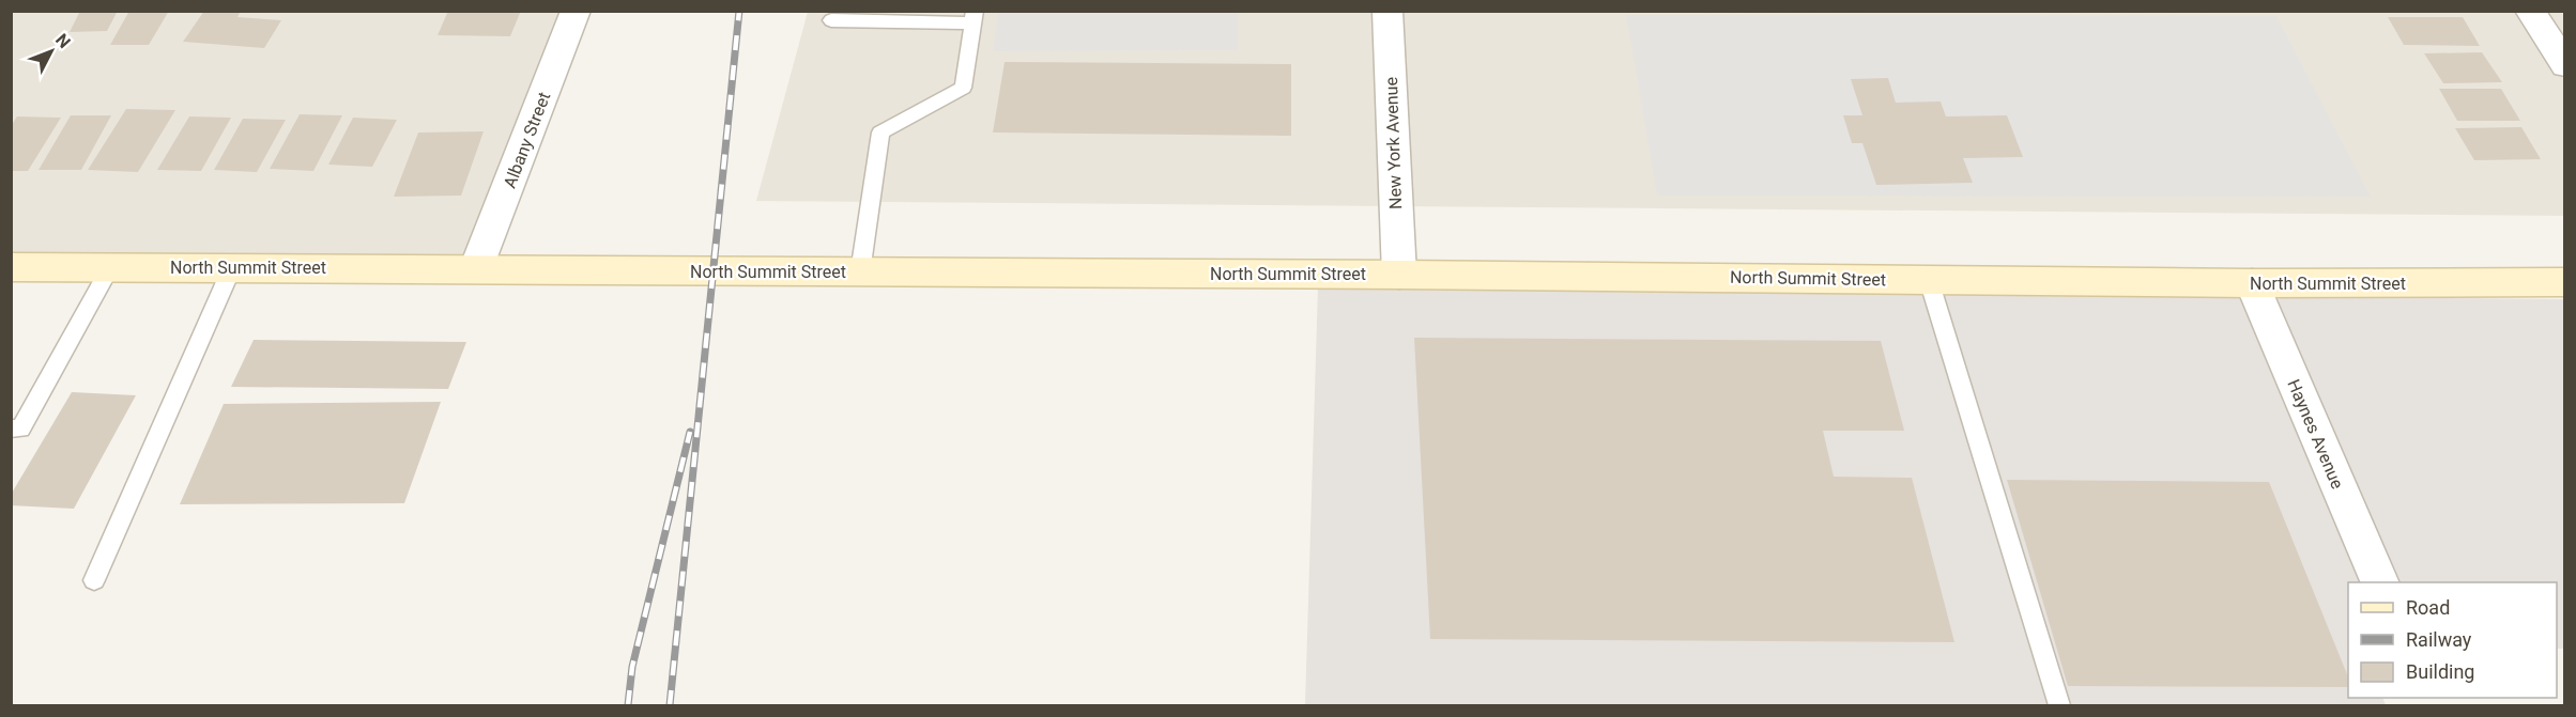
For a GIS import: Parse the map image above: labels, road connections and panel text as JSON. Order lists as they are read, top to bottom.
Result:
{
  "streets": {
    "main road": ["North Summit Street"],
    "street": ["Albany Street", "New York Avenue", "Haynes Avenue"]
  },
  "crossings": [
    ["Albany Street", "North Summit Street"],
    ["New York Avenue", "North Summit Street"],
    ["North Summit Street", "Haynes Avenue"]
  ],
  "legend": ["Road", "Railway", "Building"],
  "north": "top right"
}
